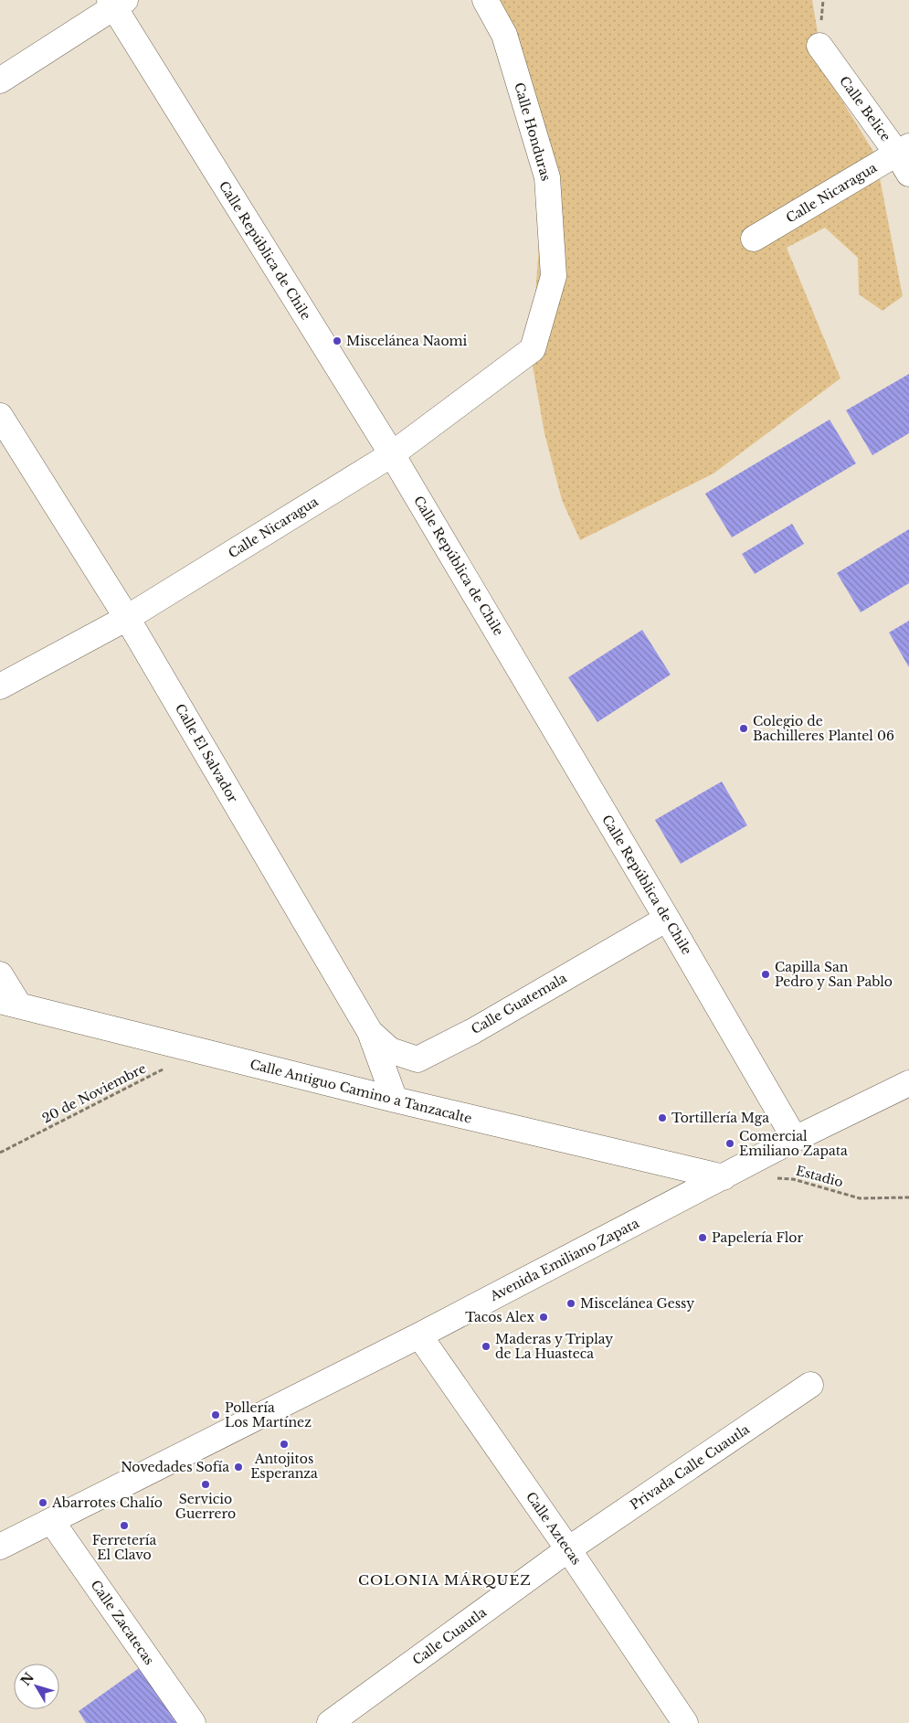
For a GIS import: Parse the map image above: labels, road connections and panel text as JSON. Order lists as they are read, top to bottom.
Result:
{
  "streets": {
    "street": [
      "Calle Belice",
      "Calle Honduras",
      "Calle Nicaragua",
      "Calle República de Chile",
      "Calle El Salvador",
      "Calle Guatemala",
      "Calle Antiguo Camino a Tanzacalte",
      "Avenida Emiliano Zapata",
      "Privada Calle Cuautla",
      "Calle Aztecas",
      "Calle Zacatecas",
      "Calle Cuautla"
    ],
    "path": ["20 de Noviembre", "Estadio"]
  },
  "crossings": [
    ["Calle Belice", "Calle Nicaragua"],
    ["Calle Honduras", "Calle Nicaragua"],
    ["Calle Nicaragua", "Calle República de Chile"],
    ["Calle Nicaragua", "Calle El Salvador"],
    ["Calle República de Chile", "Calle Guatemala"],
    ["Calle República de Chile", "Avenida Emiliano Zapata"],
    ["Calle El Salvador", "Calle Guatemala"],
    ["Calle El Salvador", "Calle Antiguo Camino a Tanzacalte"],
    ["Calle Antiguo Camino a Tanzacalte", "20 de Noviembre"],
    ["Calle Antiguo Camino a Tanzacalte", "Avenida Emiliano Zapata"],
    ["Avenida Emiliano Zapata", "Calle Aztecas"],
    ["Avenida Emiliano Zapata", "Calle Zacatecas"],
    ["Privada Calle Cuautla", "Calle Aztecas"],
    ["Privada Calle Cuautla", "Calle Cuautla"],
    ["Calle Aztecas", "Calle Cuautla"]
  ],
  "districts": ["COLONIA MÁRQUEZ"],
  "places": [
    "Miscelánea Naomi",
    "Colegio de Bachilleres Plantel 06",
    "Capilla San Pedro y San Pablo",
    "Tortillería Mga",
    "Comercial Emiliano Zapata",
    "Papelería Flor",
    "Miscelánea Gessy",
    "Tacos Alex",
    "Maderas y Triplay de La Huasteca",
    "Pollería Los Martínez",
    "Antojitos Esperanza",
    "Novedades Sofía",
    "Servicio Guerrero",
    "Abarrotes Chalío",
    "Ferretería El Clavo"
  ],
  "north": "top left"
}
